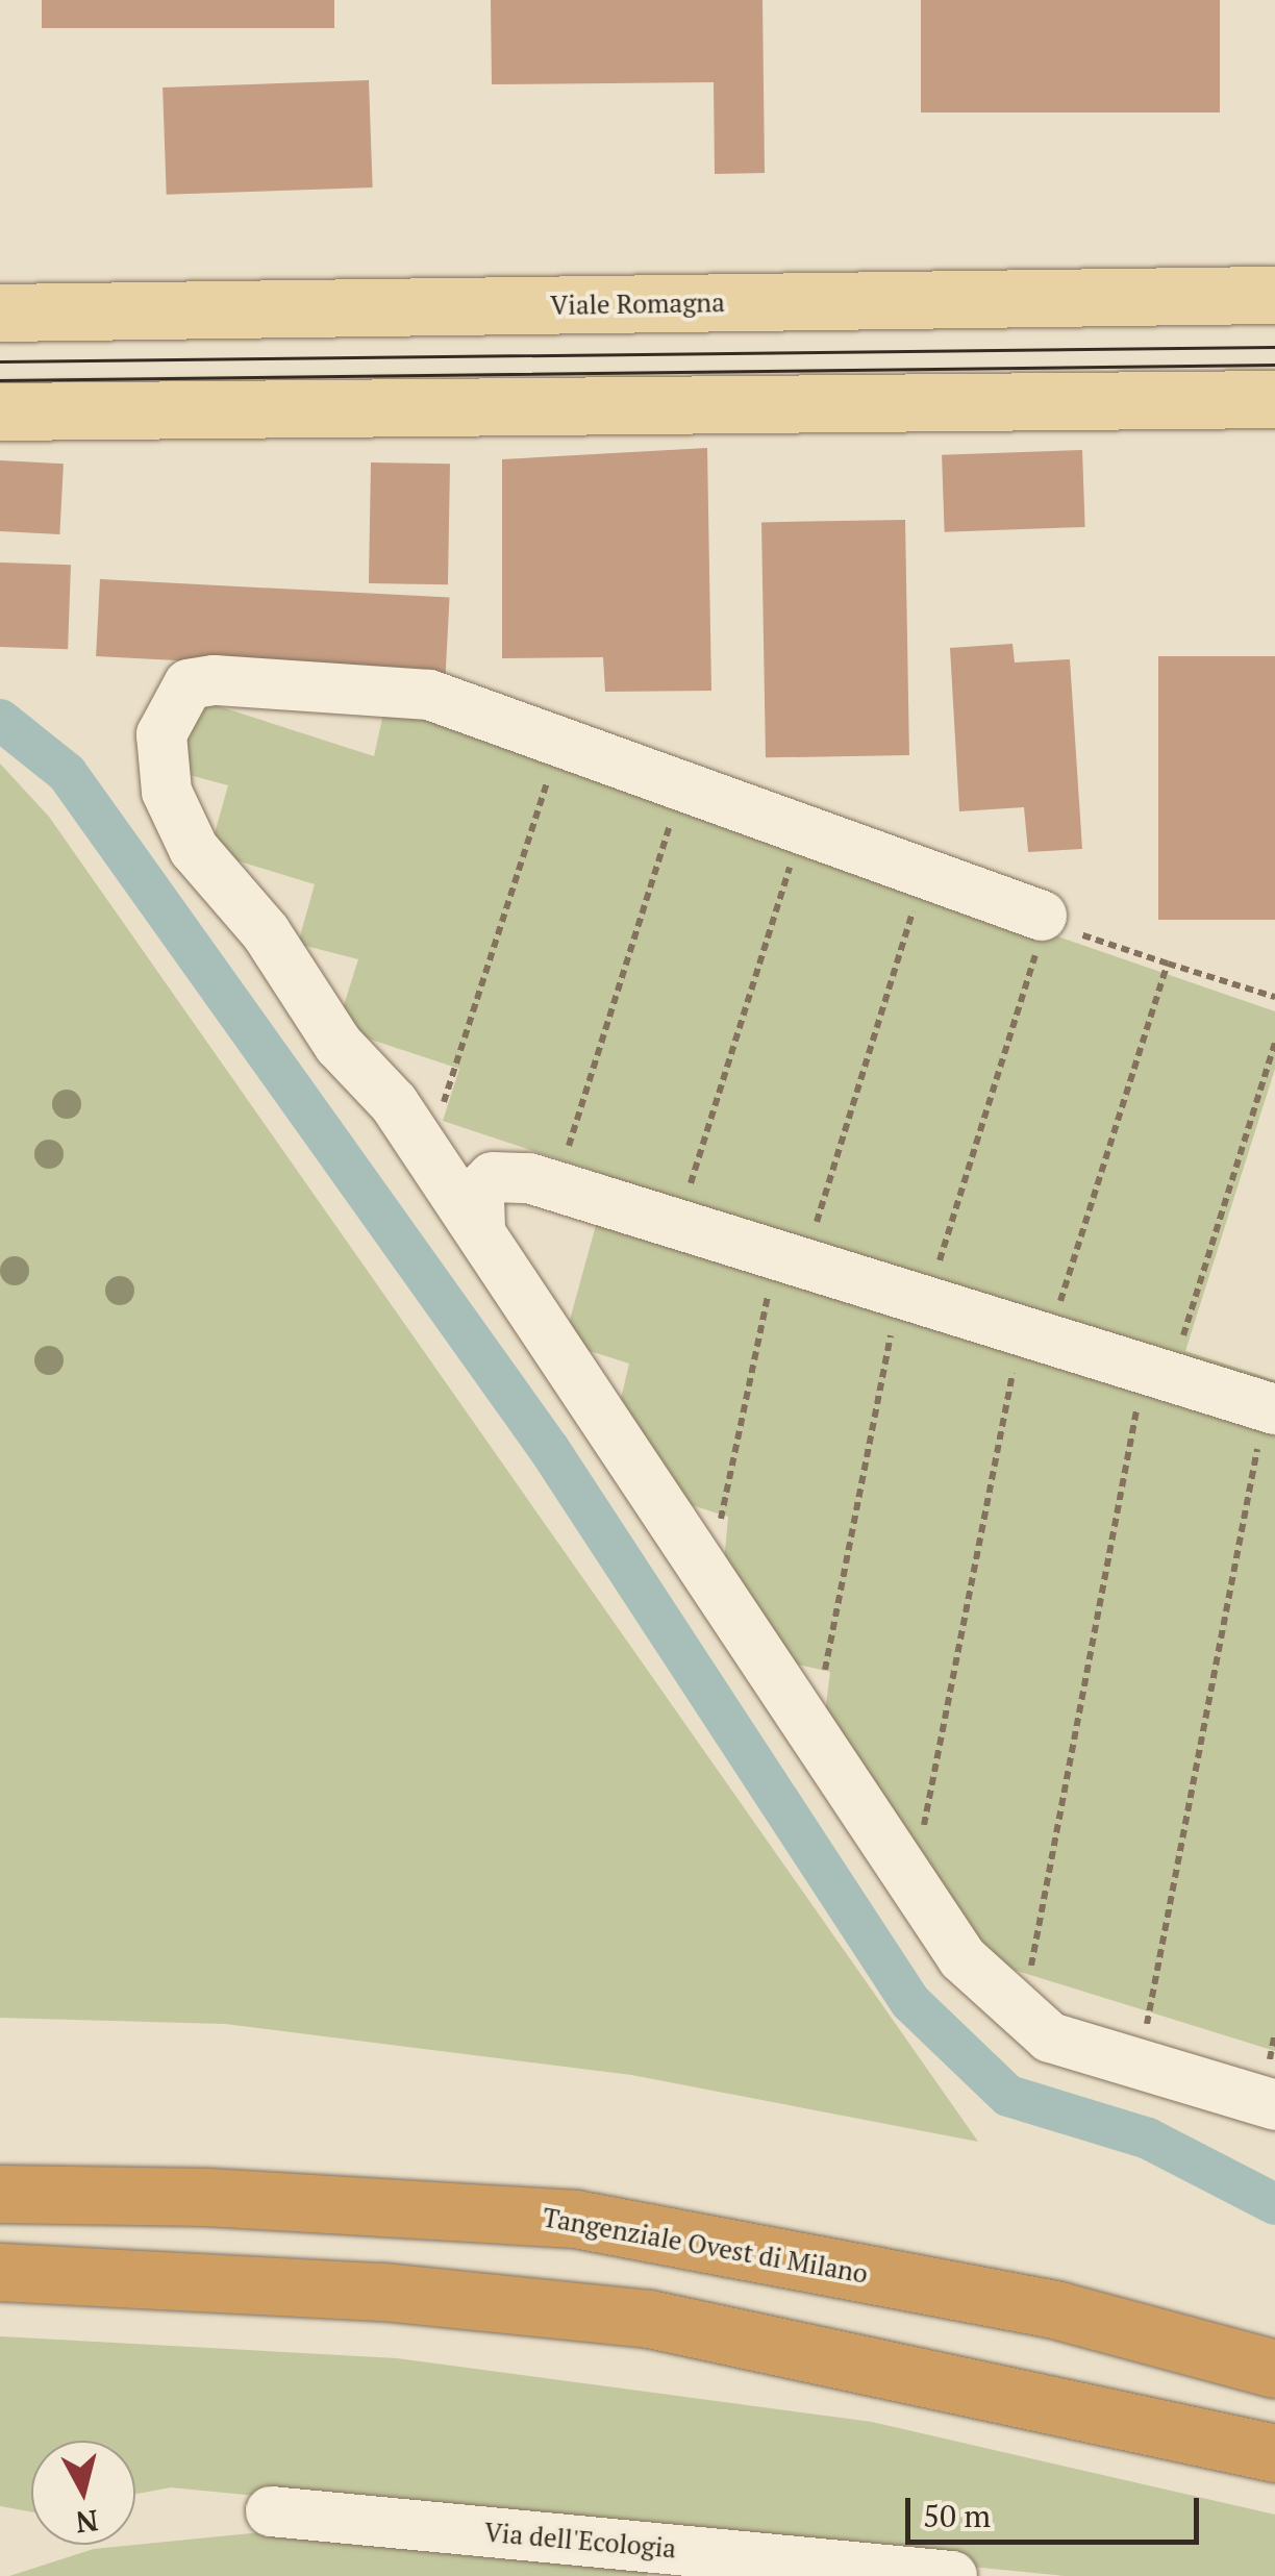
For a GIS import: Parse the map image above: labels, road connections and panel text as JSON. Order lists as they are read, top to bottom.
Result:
{
  "streets": {
    "highway": ["Tangenziale Ovest di Milano"],
    "main road": ["Viale Romagna"],
    "street": ["Via dell'Ecologia"]
  },
  "scale_bar": "50 m",
  "north": "bottom"
}
